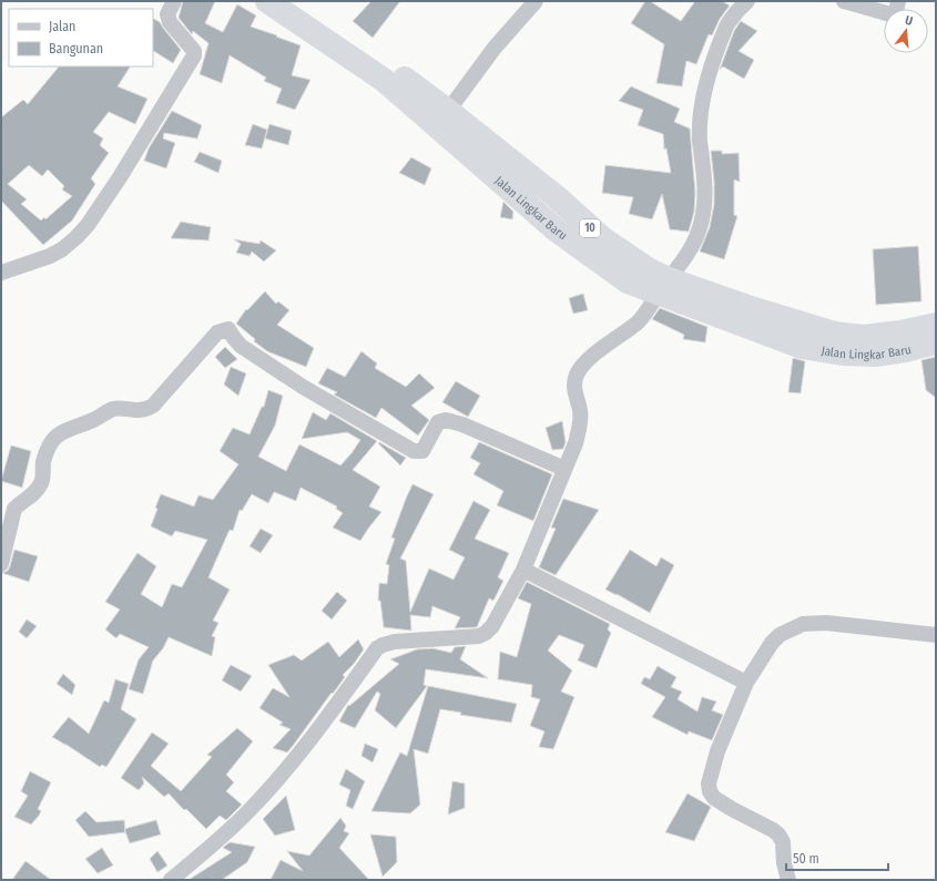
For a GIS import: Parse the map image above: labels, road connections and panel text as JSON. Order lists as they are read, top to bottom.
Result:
{
  "streets": {
    "highway": ["Jalan Lingkar Baru", "10"]
  },
  "legend": ["Jalan", "Bangunan"],
  "scale_bar": "50 m",
  "north": "top"
}
